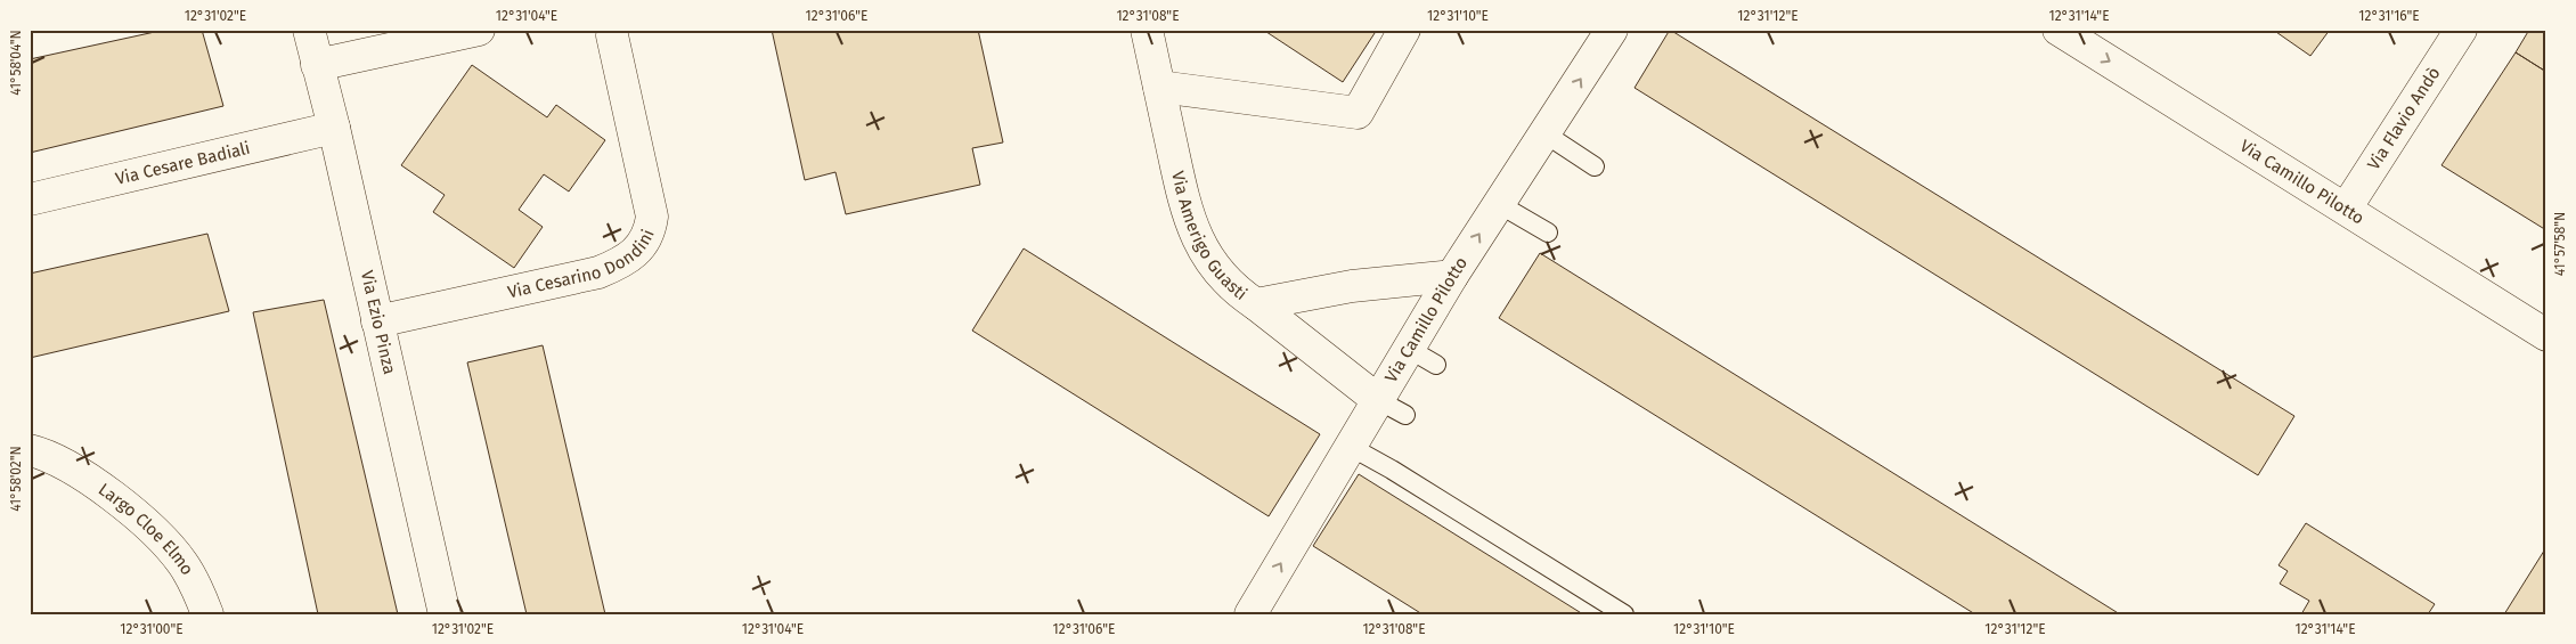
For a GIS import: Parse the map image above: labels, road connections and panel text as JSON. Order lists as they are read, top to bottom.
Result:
{
  "streets": {
    "street": [
      "Via Flavio Andò",
      "Via Cesare Badiali",
      "Via Camillo Pilotto",
      "Via Amerigo Guasti",
      "Via Cesarino Dondini",
      "Via Ezio Pinza",
      "Largo Cloe Elmo"
    ]
  },
  "crossings": [
    ["Via Flavio Andò", "Via Camillo Pilotto"],
    ["Via Cesare Badiali", "Via Ezio Pinza"],
    ["Via Camillo Pilotto", "Via Amerigo Guasti"],
    ["Via Cesarino Dondini", "Via Ezio Pinza"]
  ],
  "coordinates": [
    "12°31'02\"E",
    "12°31'04\"E",
    "12°31'06\"E",
    "12°31'08\"E",
    "12°31'10\"E",
    "12°31'12\"E",
    "12°31'14\"E",
    "12°31'16\"E",
    "41°58'04\"N",
    "41°57'58\"N",
    "41°58'02\"N",
    "12°31'00\"E"
  ]
}
